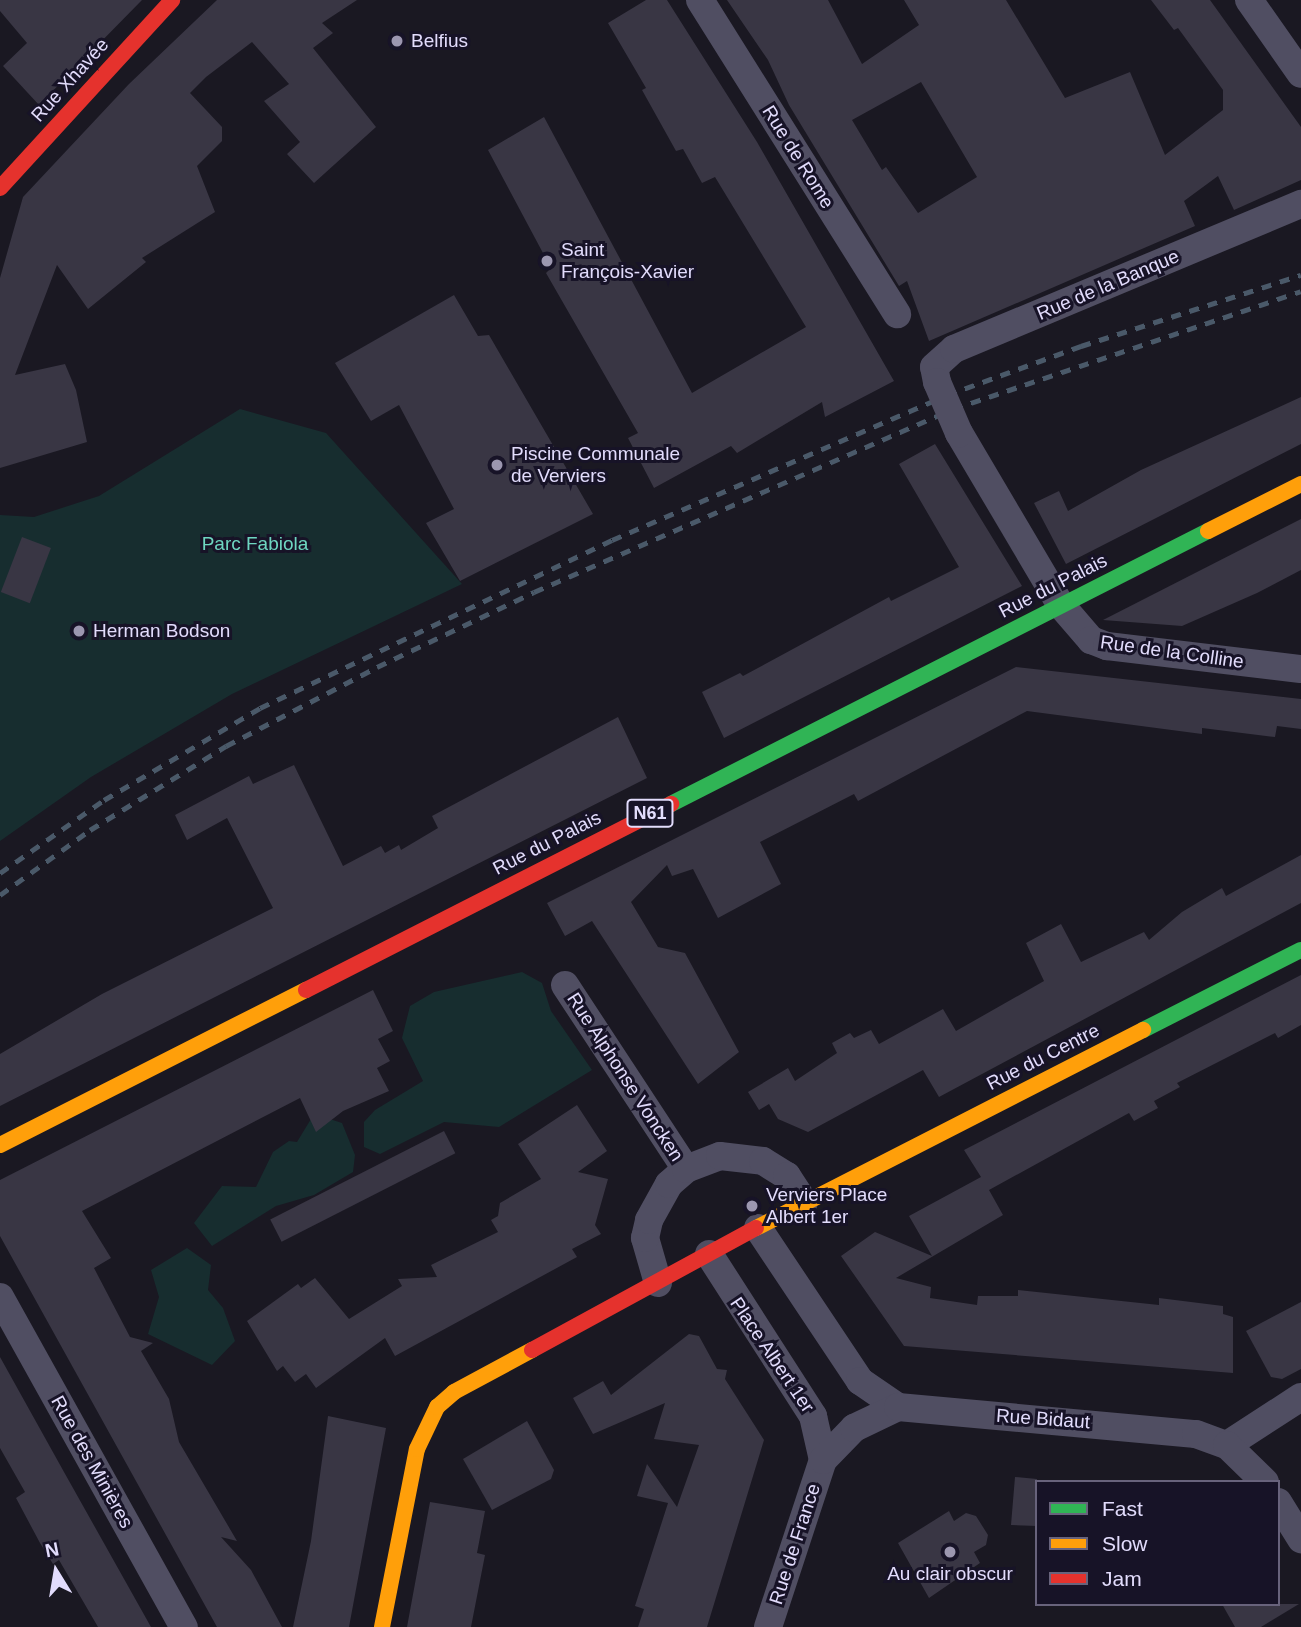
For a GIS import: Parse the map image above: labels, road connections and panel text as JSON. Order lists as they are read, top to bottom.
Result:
{
  "streets": {
    "street": [
      "Rue Xhavée",
      "Rue de Rome",
      "Rue de la Banque",
      "Rue du Palais",
      "Rue de la Colline",
      "N61",
      "Rue du Centre",
      "Rue Alphonse Voncken",
      "Place Albert 1er",
      "Rue Bidaut",
      "Rue des Minières",
      "Rue de France"
    ]
  },
  "crossings": [
    ["Rue de la Banque", "Rue de la Colline"],
    ["Rue du Palais", "Rue de la Colline"],
    ["Place Albert 1er", "Rue Bidaut"],
    ["Place Albert 1er", "Rue de France"],
    ["Rue Bidaut", "Rue de France"]
  ],
  "parks": ["Parc Fabiola"],
  "places": [
    "Belfius",
    "Saint François-Xavier",
    "Piscine Communale de Verviers",
    "Herman Bodson",
    "Verviers Place Albert 1er",
    "Au clair obscur"
  ],
  "legend": ["Fast", "Slow", "Jam"],
  "north": "top"
}
